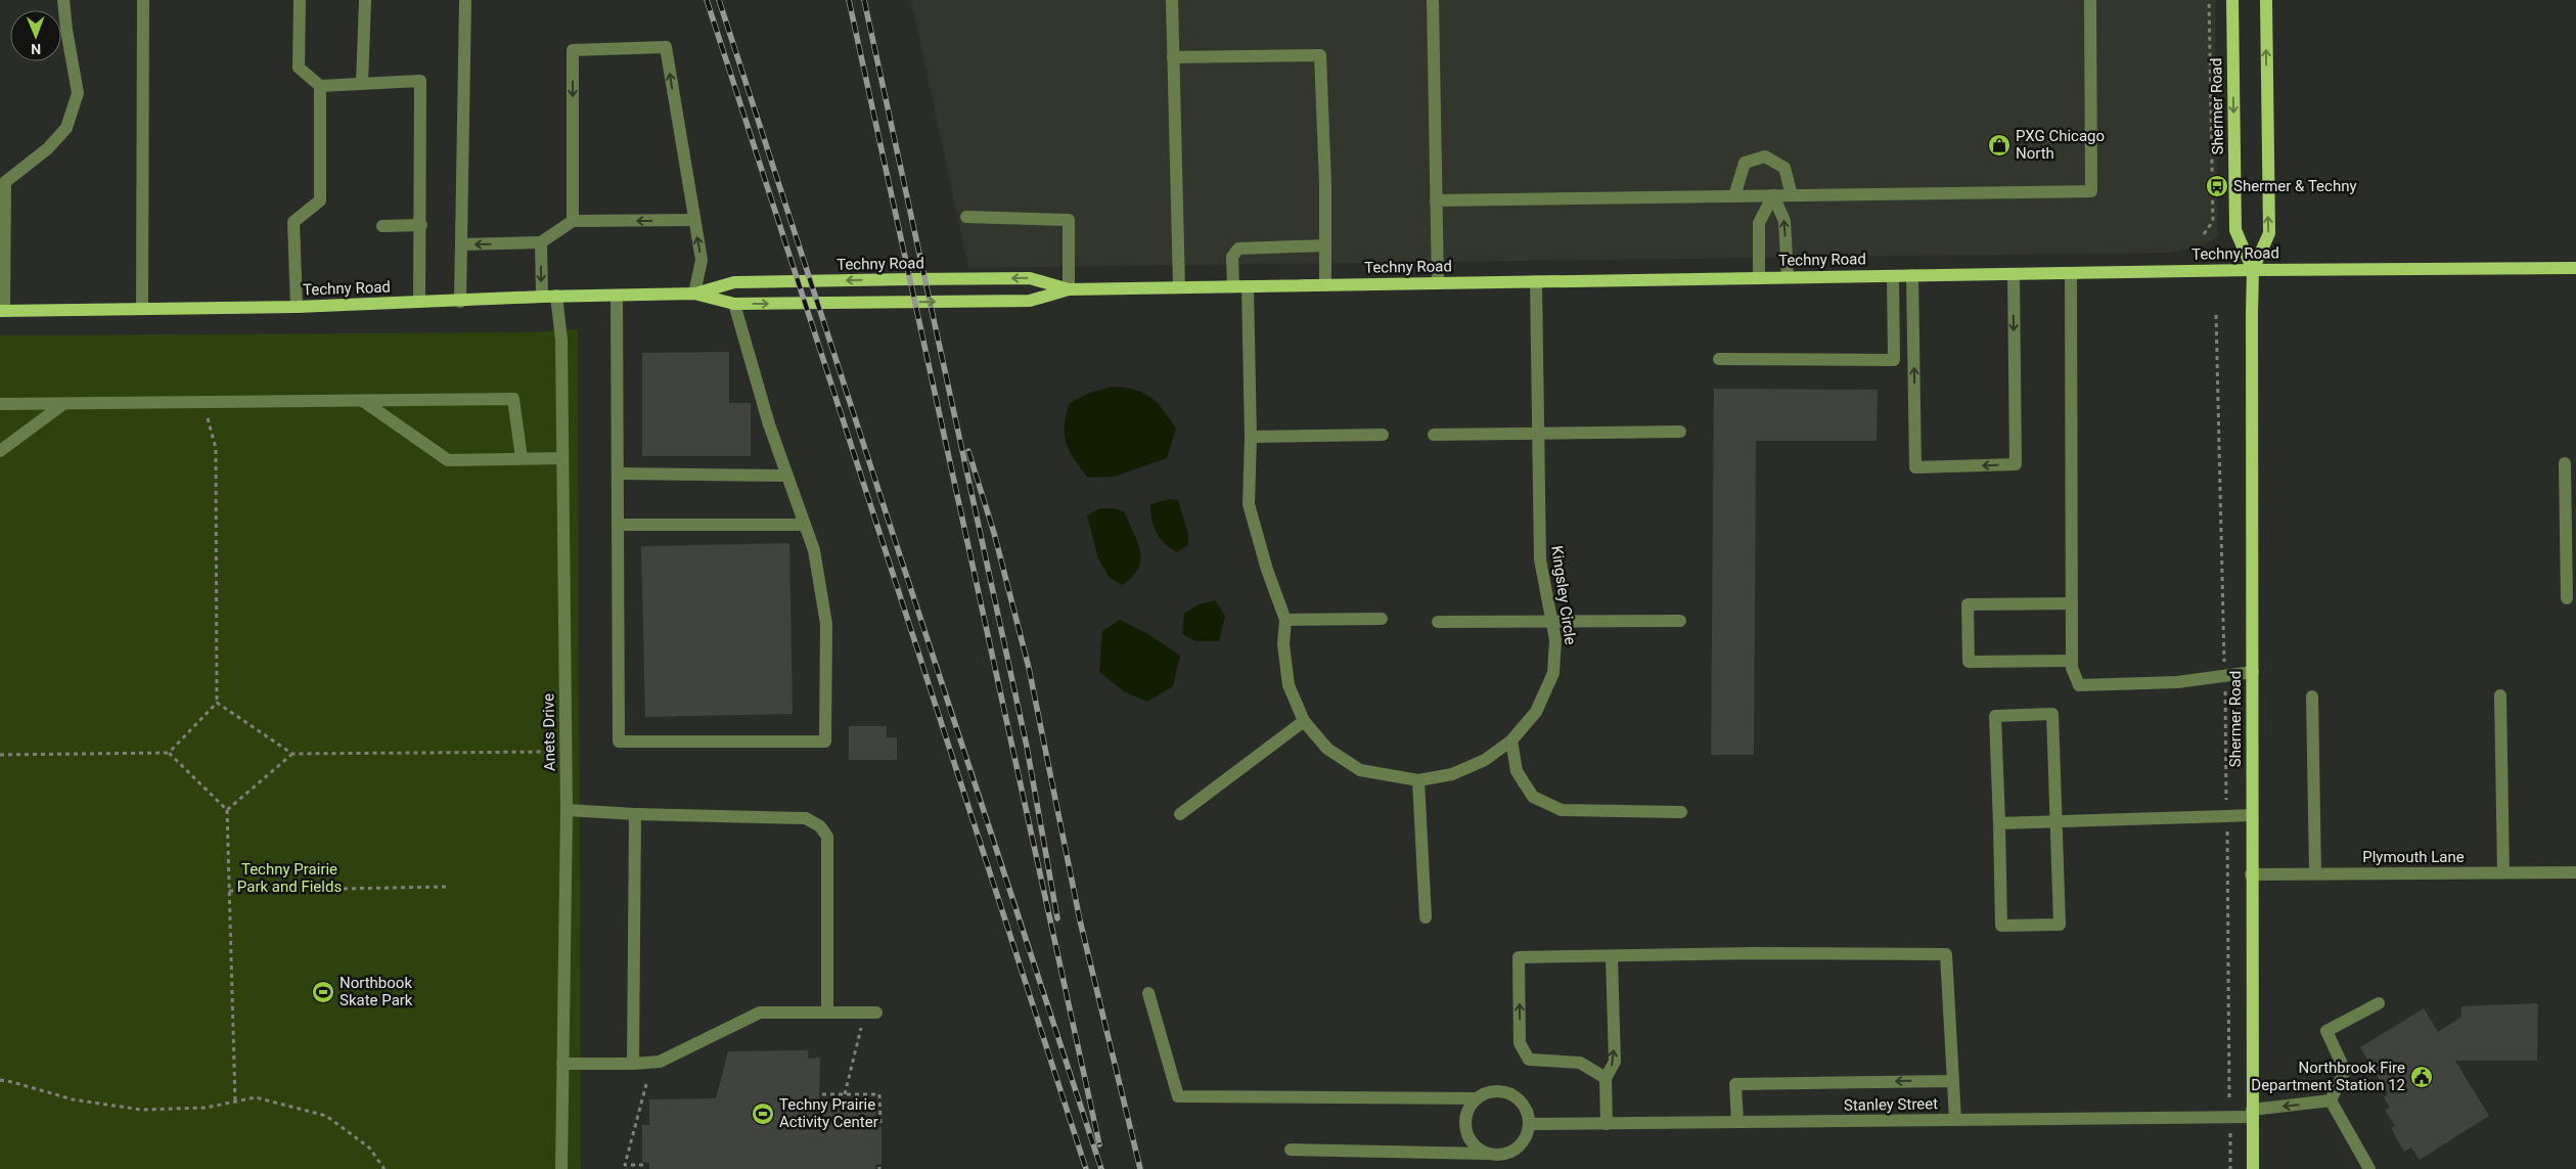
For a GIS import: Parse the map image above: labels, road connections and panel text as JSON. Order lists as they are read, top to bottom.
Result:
{
  "streets": {
    "main road": ["Shermer Road", "Techny Road"],
    "street": [
      "Kingsley Circle",
      "Anets Drive",
      "Plymouth Lane",
      "Stanley Street"
    ]
  },
  "crossings": [
    ["Shermer Road", "Techny Road"],
    ["Shermer Road", "Plymouth Lane"],
    ["Shermer Road", "Stanley Street"],
    ["Techny Road", "Kingsley Circle"],
    ["Techny Road", "Anets Drive"]
  ],
  "parks": ["Techny Prairie Park and Fields"],
  "places": {
    "shop": ["PXG Chicago North"],
    "bus stop": ["Shermer & Techny"],
    "sports": ["Northbook Skate Park", "Techny Prairie Activity Center"],
    "public building": ["Northbrook Fire Department Station 12"]
  },
  "north": "bottom"
}
